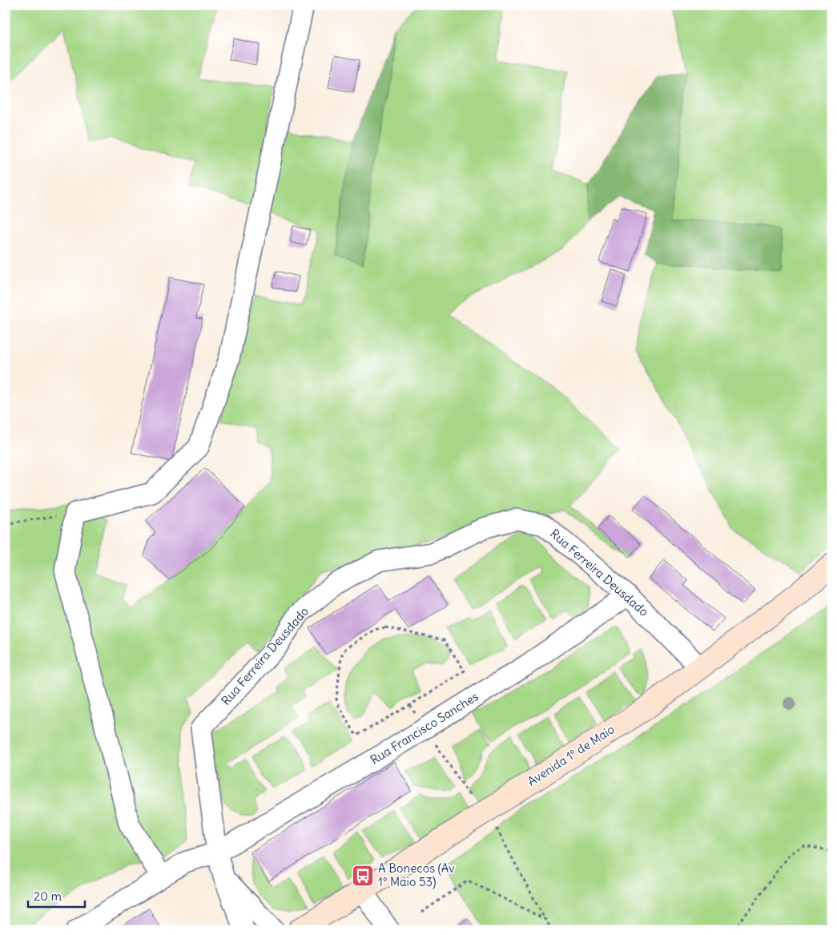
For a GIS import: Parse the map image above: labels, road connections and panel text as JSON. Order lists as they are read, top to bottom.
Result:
{
  "streets": {
    "street": ["Rua Ferreira Deusdado", "Rua Francisco Sanches", "Avenida 1º de Maio"]
  },
  "crossings": [
    ["Rua Ferreira Deusdado", "Rua Francisco Sanches"],
    ["Rua Ferreira Deusdado", "Avenida 1º de Maio"]
  ],
  "places": {
    "bus stop": ["A Bonecos (Av 1º Maio 53)"]
  },
  "scale_bar": "20 m"
}
